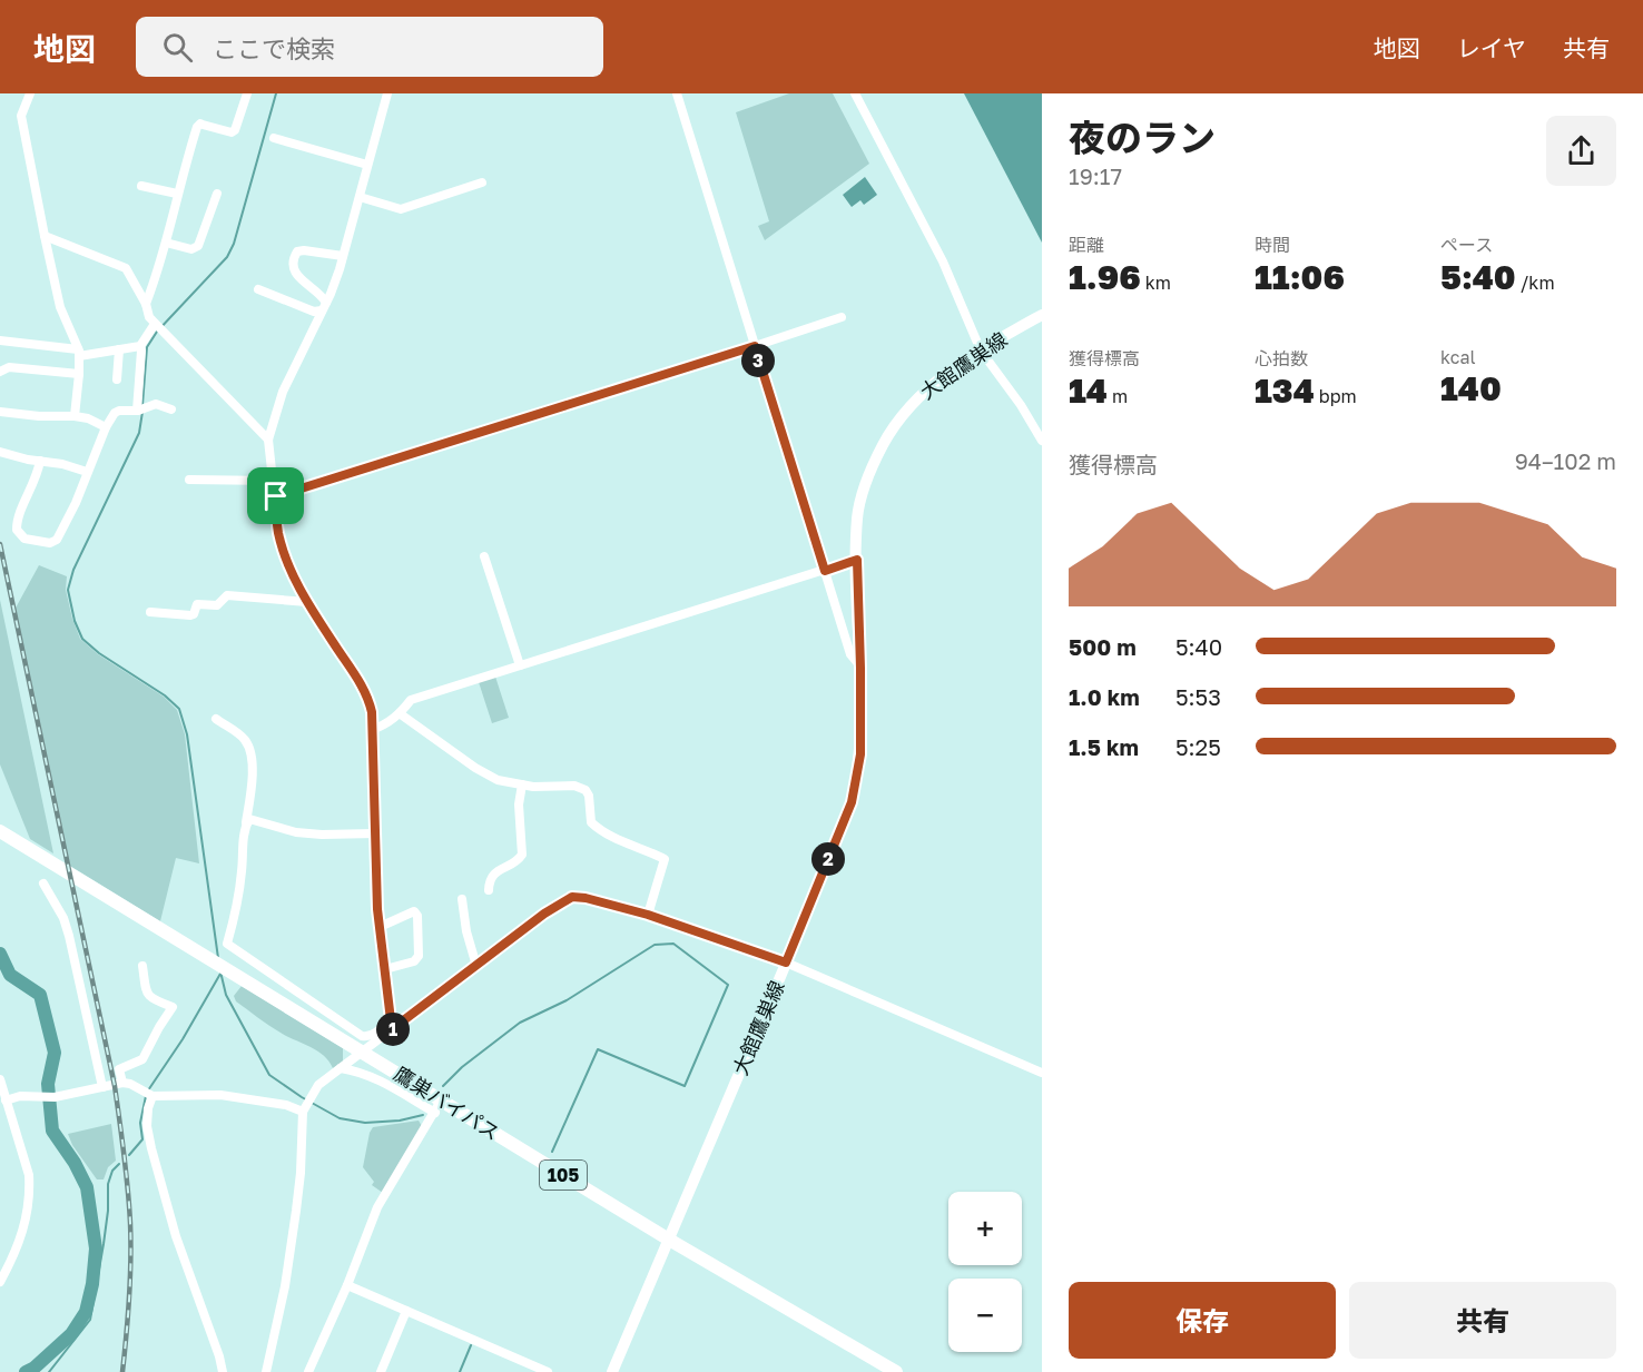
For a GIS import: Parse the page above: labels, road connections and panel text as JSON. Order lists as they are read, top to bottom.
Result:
{
  "streets": {
    "highway": ["鷹巣バイパス", "105"],
    "main road": ["大館鷹巣線"]
  },
  "crossings": [
    ["大館鷹巣線", "鷹巣バイパス"]
  ],
  "page": {
    "header": "地図",
    "search": "ここで検索",
    "nav": ["地図", "レイヤ", "共有"],
    "heading": ["夜のラン", "19:17"],
    "stats": [
      ["距離", "1.96 km"],
      ["時間", "11:06"],
      ["ペース", "5:40 /km"],
      ["獲得標高", "14 m"],
      ["心拍数", "134 bpm"],
      ["kcal", "140"]
    ],
    "pins": ["3", "2", "1"],
    "chart": ["獲得標高", "94–102 m"],
    "list": [
      {
        "name": "500 m",
        "note": "5:40"
      },
      {
        "name": "1.0 km",
        "note": "5:53"
      },
      {
        "name": "1.5 km",
        "note": "5:25"
      }
    ],
    "map_buttons": ["+", "−"],
    "buttons": ["保存", "共有"]
  }
}
